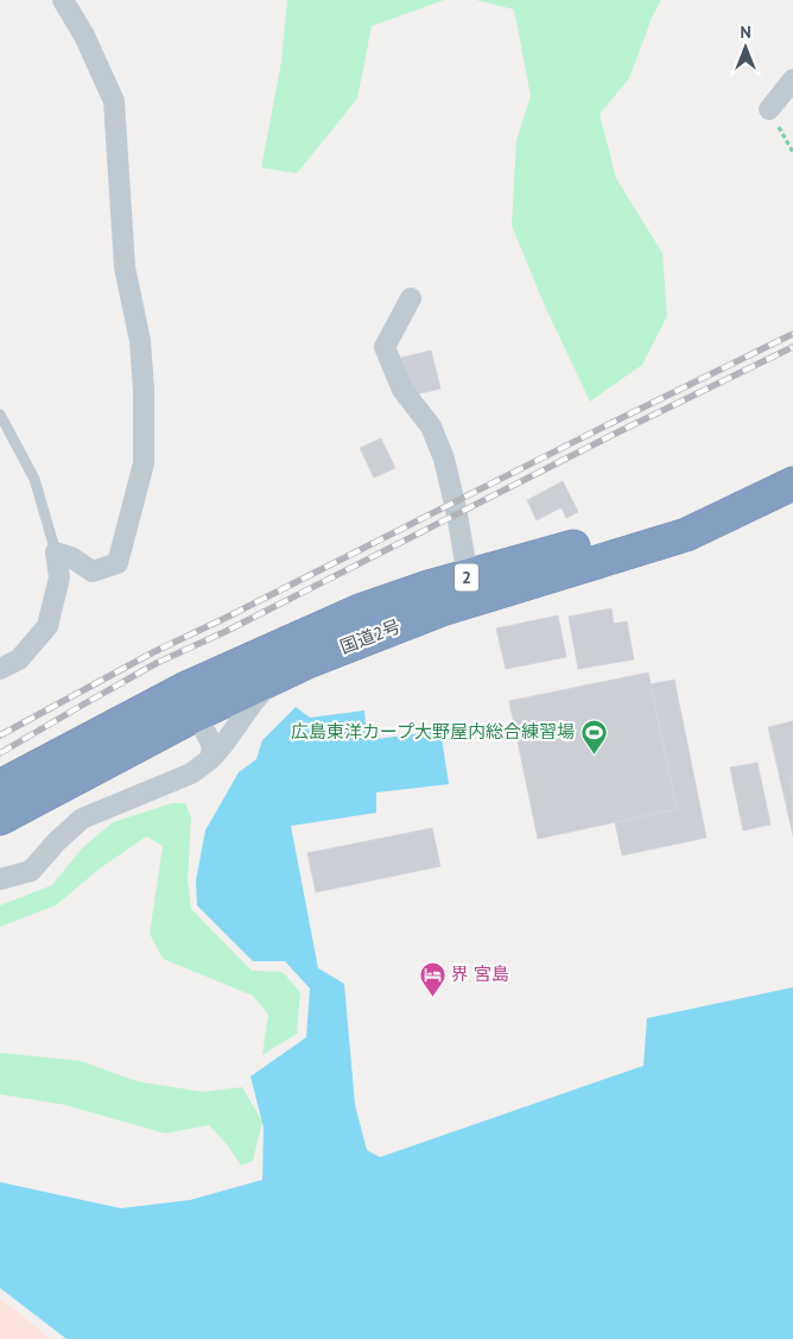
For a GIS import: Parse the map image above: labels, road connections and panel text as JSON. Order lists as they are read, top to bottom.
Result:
{
  "streets": {
    "highway": ["2", "国道2号"]
  },
  "places": {
    "sports": ["広島東洋カープ大野屋内総合練習場"],
    "hotel": ["界 宮島"]
  },
  "north": "top"
}
